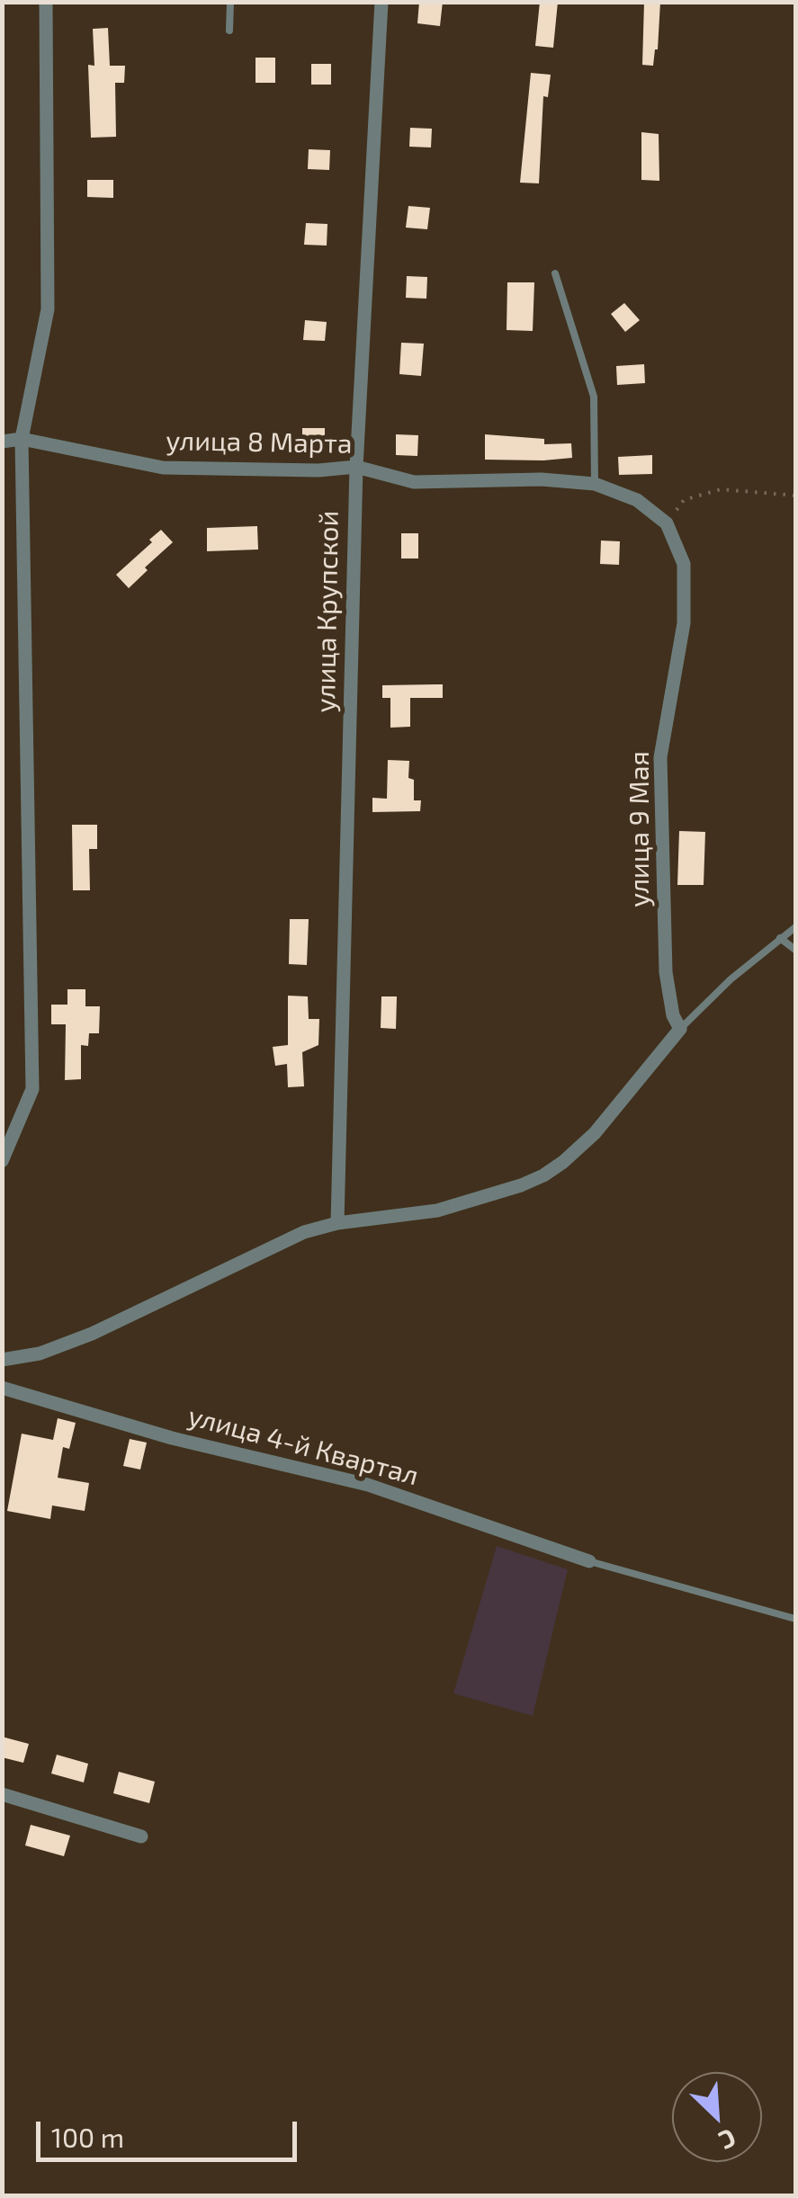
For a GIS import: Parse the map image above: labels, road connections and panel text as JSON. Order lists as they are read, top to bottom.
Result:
{
  "streets": {
    "street": [
      "улица 8 Марта",
      "улица Крупской",
      "улица 9 Мая",
      "улица 4-й Квартал"
    ]
  },
  "crossings": [
    ["улица 8 Марта", "улица Крупской"],
    ["улица 8 Марта", "улица 9 Мая"]
  ],
  "scale_bar": "100 m",
  "north": "bottom right"
}
